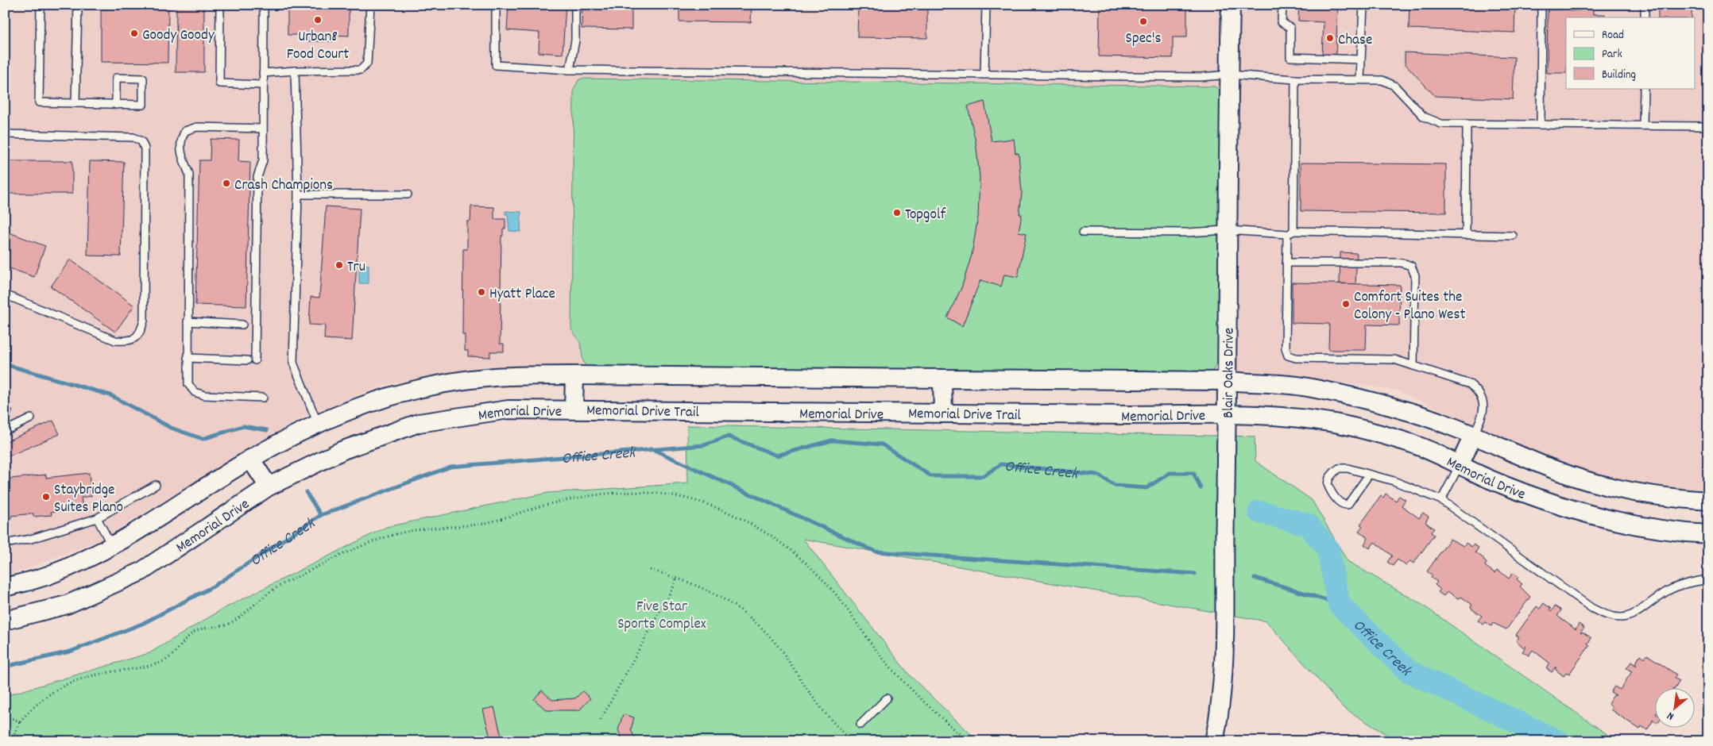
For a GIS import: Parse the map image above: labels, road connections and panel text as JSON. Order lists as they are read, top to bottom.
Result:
{
  "streets": {
    "street": ["Blair Oaks Drive", "Memorial Drive"]
  },
  "crossings": [
    ["Blair Oaks Drive", "Memorial Drive"]
  ],
  "water": ["Office Creek"],
  "parks": ["Five Star Sports Complex"],
  "places": [
    "Urban8 Food Court",
    "Spec's",
    "Goody Goody",
    "Chase",
    "Crash Champions",
    "Topgolf",
    "Tru",
    "Hyatt Place",
    "Comfort Suites the Colony - Plano West",
    "Staybridge Suites Plano"
  ],
  "legend": ["Road", "Park", "Building"],
  "north": "bottom left"
}
